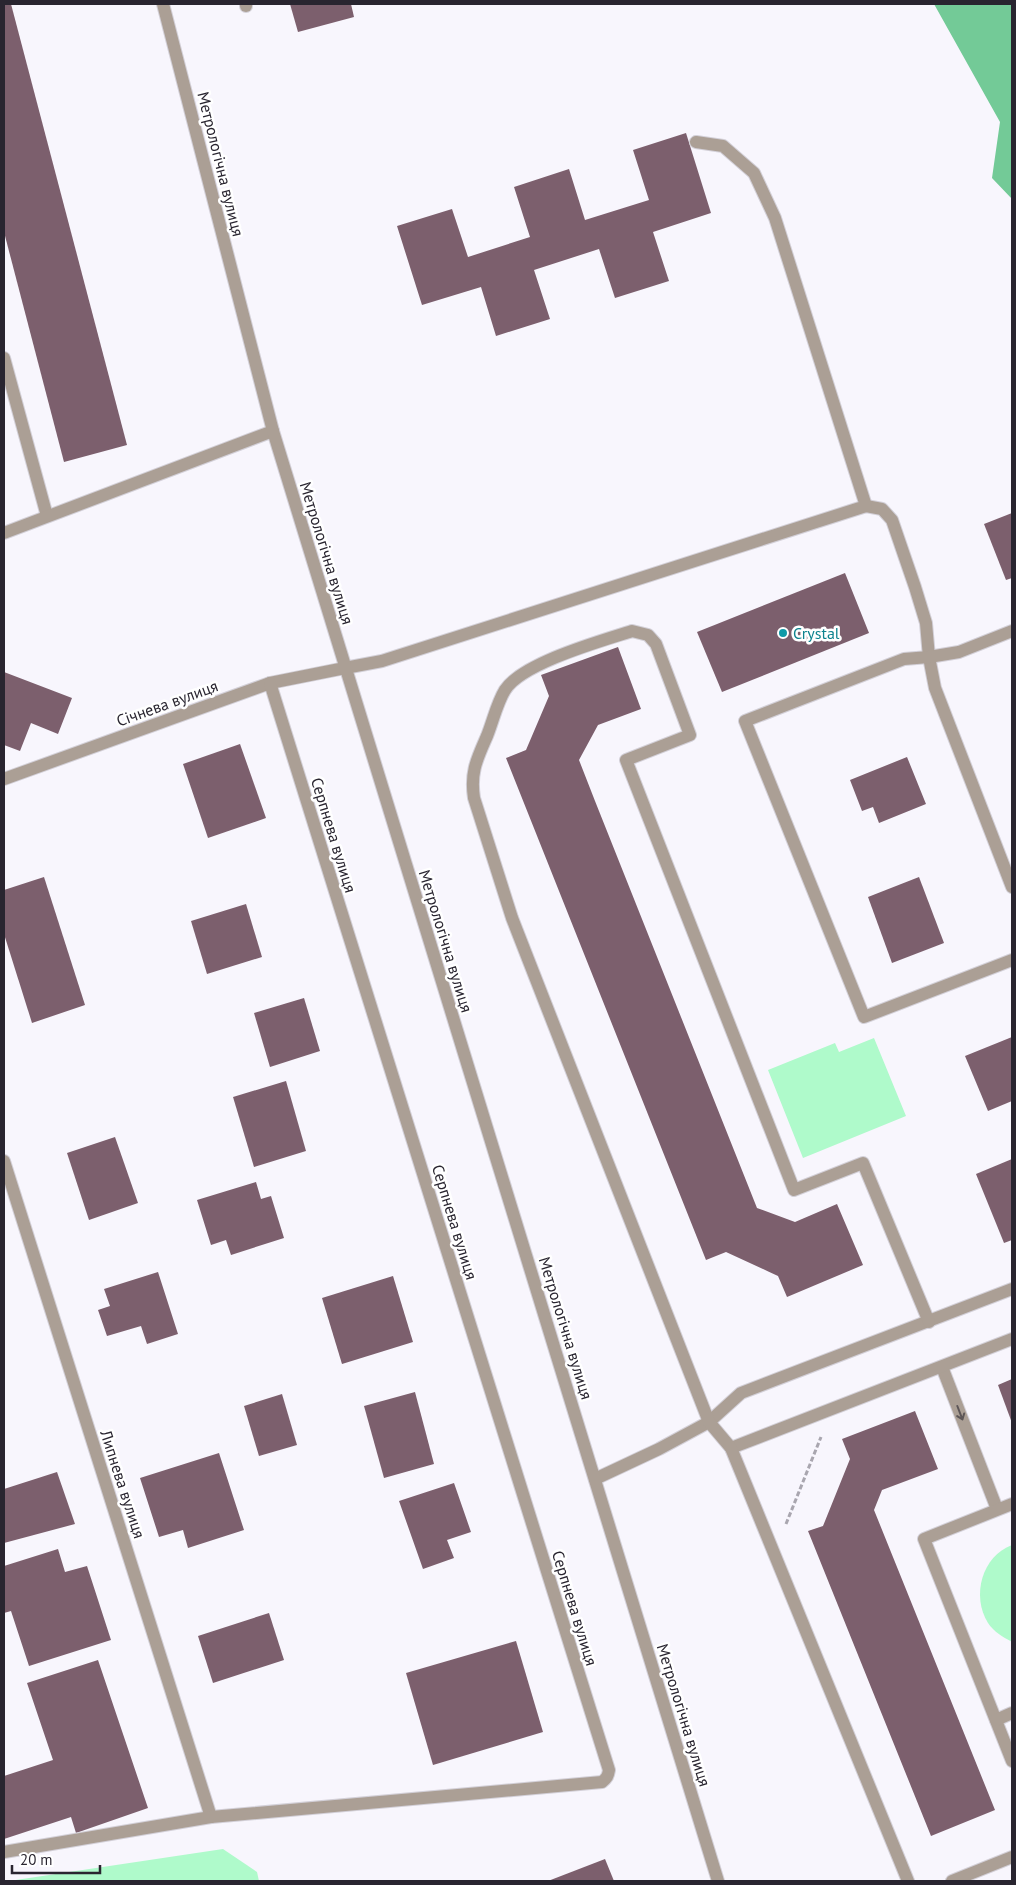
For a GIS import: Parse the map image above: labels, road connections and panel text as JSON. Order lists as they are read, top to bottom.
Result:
{
  "streets": {
    "street": [
      "Метрологічна вулиця",
      "Січнева вулиця",
      "Серпнева вулиця",
      "Липнева вулиця"
    ]
  },
  "crossings": [
    ["Метрологічна вулиця", "Січнева вулиця"],
    ["Січнева вулиця", "Серпнева вулиця"],
    ["Серпнева вулиця", "Липнева вулиця"]
  ],
  "places": ["Crystal"],
  "scale_bar": "20 m"
}
